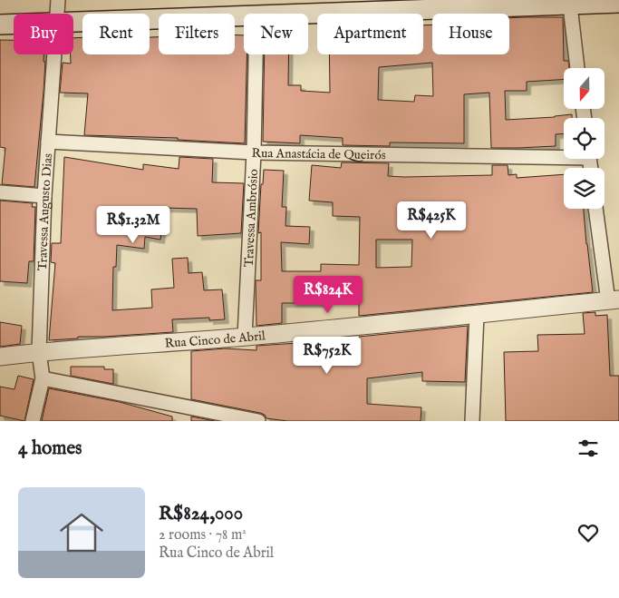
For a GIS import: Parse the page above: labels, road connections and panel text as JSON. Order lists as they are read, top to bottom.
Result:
{
  "streets": {
    "street": [
      "Rua Anastácia de Queirós",
      "Travessa Augusto Dias",
      "Travessa Ambrósio",
      "Rua Cinco de Abril"
    ]
  },
  "crossings": [
    ["Rua Anastácia de Queirós", "Travessa Augusto Dias"],
    ["Rua Anastácia de Queirós", "Travessa Ambrósio"],
    ["Travessa Augusto Dias", "Rua Cinco de Abril"],
    ["Travessa Ambrósio", "Rua Cinco de Abril"]
  ],
  "north": "bottom",
  "page": {
    "chip": [
      "Buy",
      "Rent",
      "Filters",
      "New",
      "Apartment",
      "House"
    ],
    "price": [
      "R$425K",
      "R$1.32M",
      "R$824K",
      "R$752K"
    ],
    "heading": "4 homes",
    "list": [
      {
        "name": "R$824,000",
        "note": "2 rooms · 78 m² · Rua Cinco de Abril"
      }
    ]
  }
}
